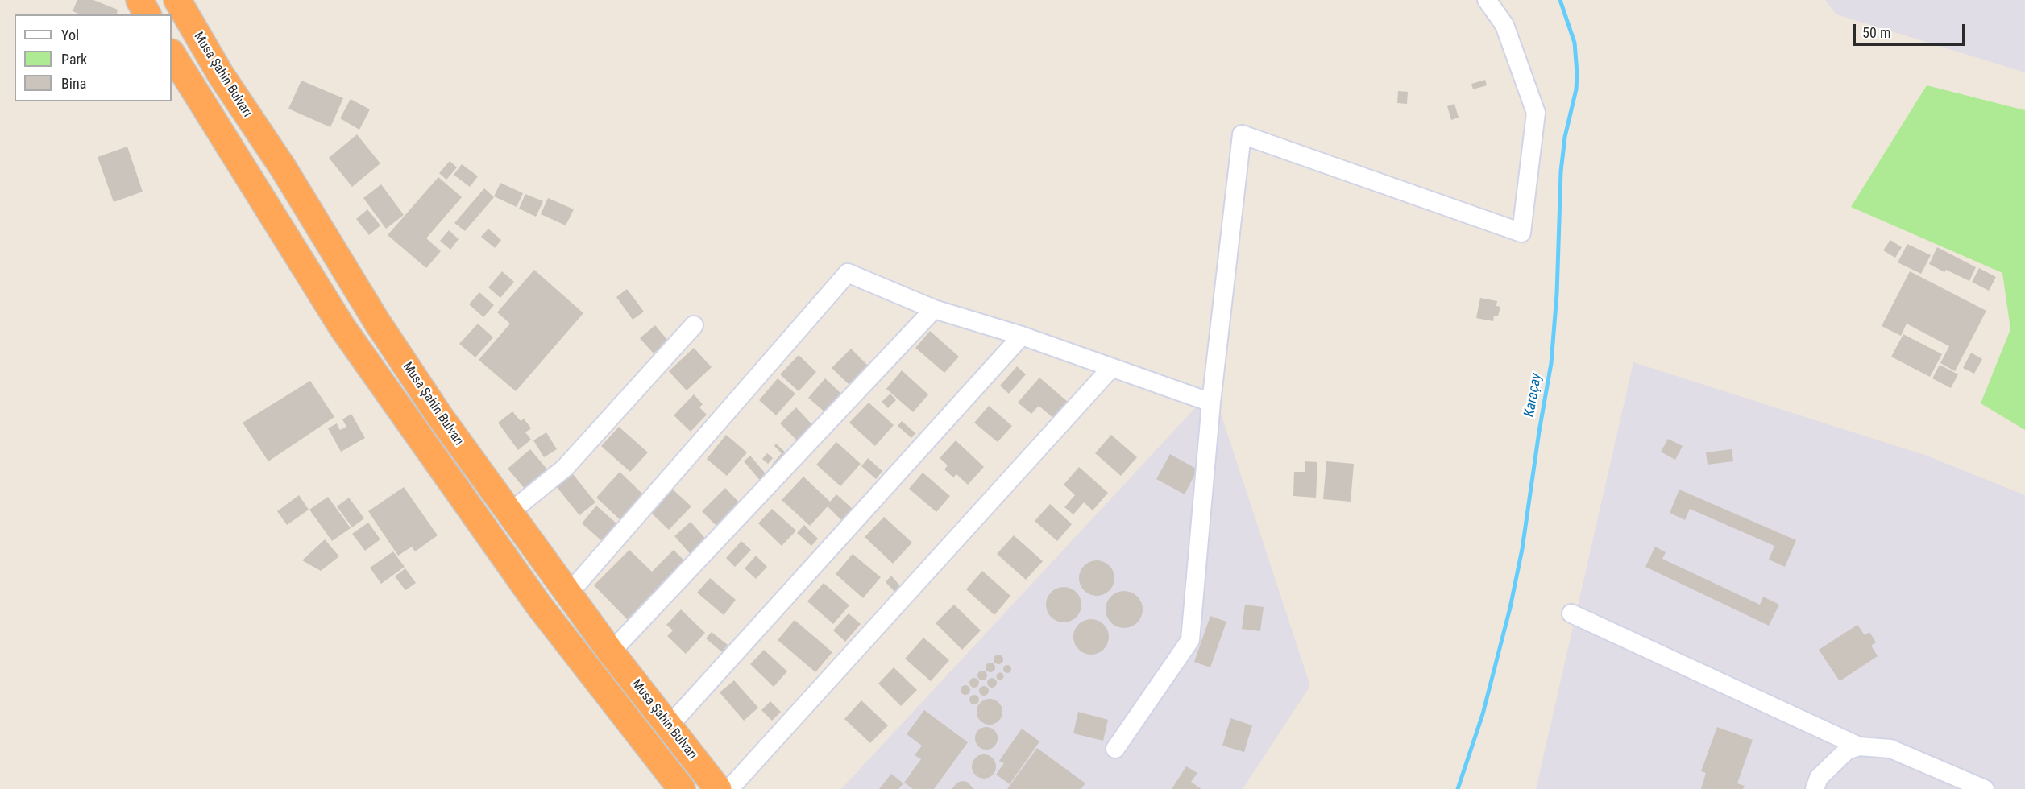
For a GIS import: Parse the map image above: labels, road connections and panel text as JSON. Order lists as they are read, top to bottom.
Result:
{
  "streets": {
    "highway": ["Musa Şahin Bulvarı"]
  },
  "water": ["Karaçay"],
  "legend": ["Yol", "Park", "Bina"],
  "scale_bar": "50 m"
}
